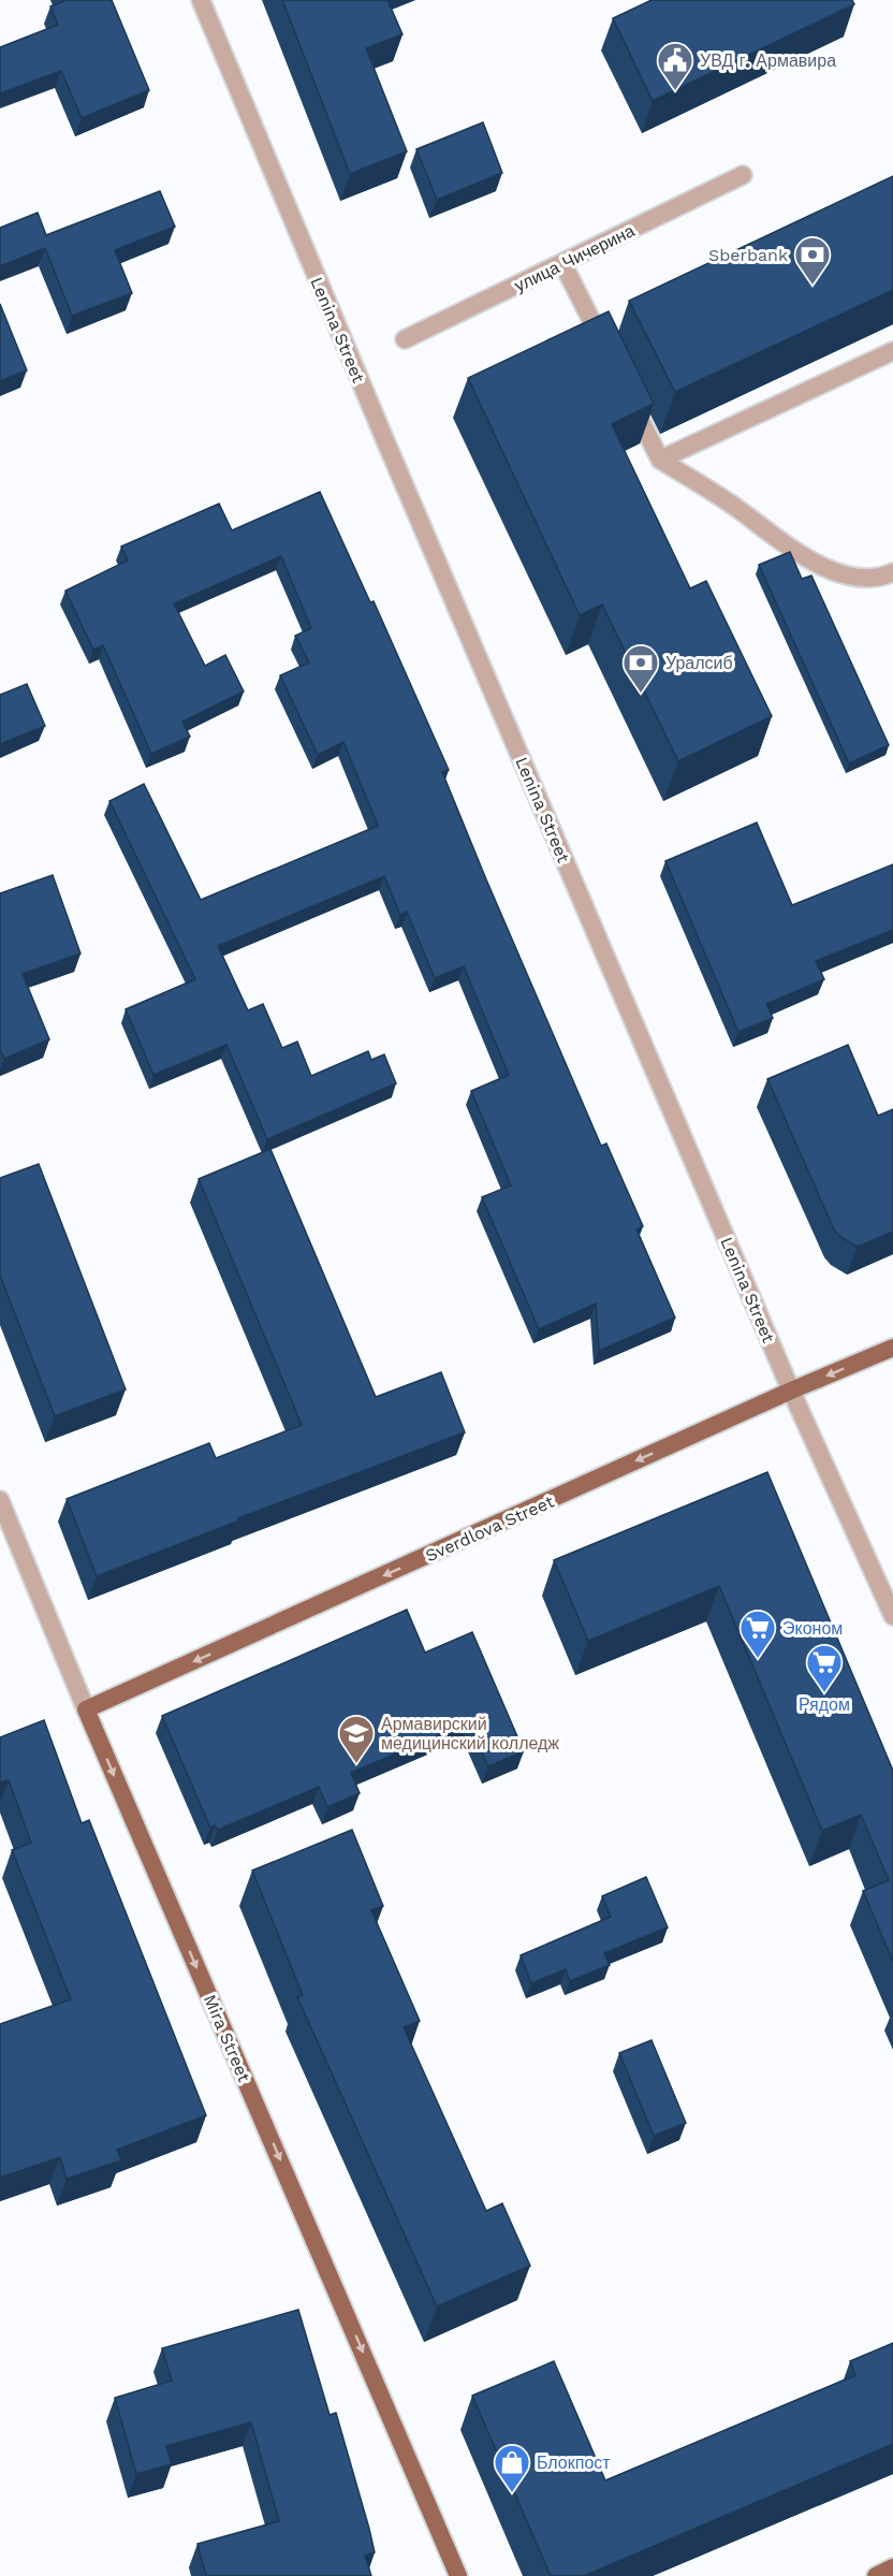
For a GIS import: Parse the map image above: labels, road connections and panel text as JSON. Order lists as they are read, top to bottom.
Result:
{
  "streets": {
    "main road": ["Sverdlova Street", "Mira Street"],
    "street": ["улица Чичерина", "Lenina Street"]
  },
  "crossings": [
    ["Lenina Street", "Sverdlova Street"],
    ["Sverdlova Street", "Mira Street"]
  ],
  "one_way": ["Sverdlova Street", "Mira Street"],
  "places": {
    "public building": ["УВД г. Армавира"],
    "bank": ["Sberbank", "Уралсиб"],
    "supermarket": ["Эконом", "Рядом"],
    "school or university": ["Армавирский медицинский колледж"],
    "shop": ["Блокпост"]
  }
}
